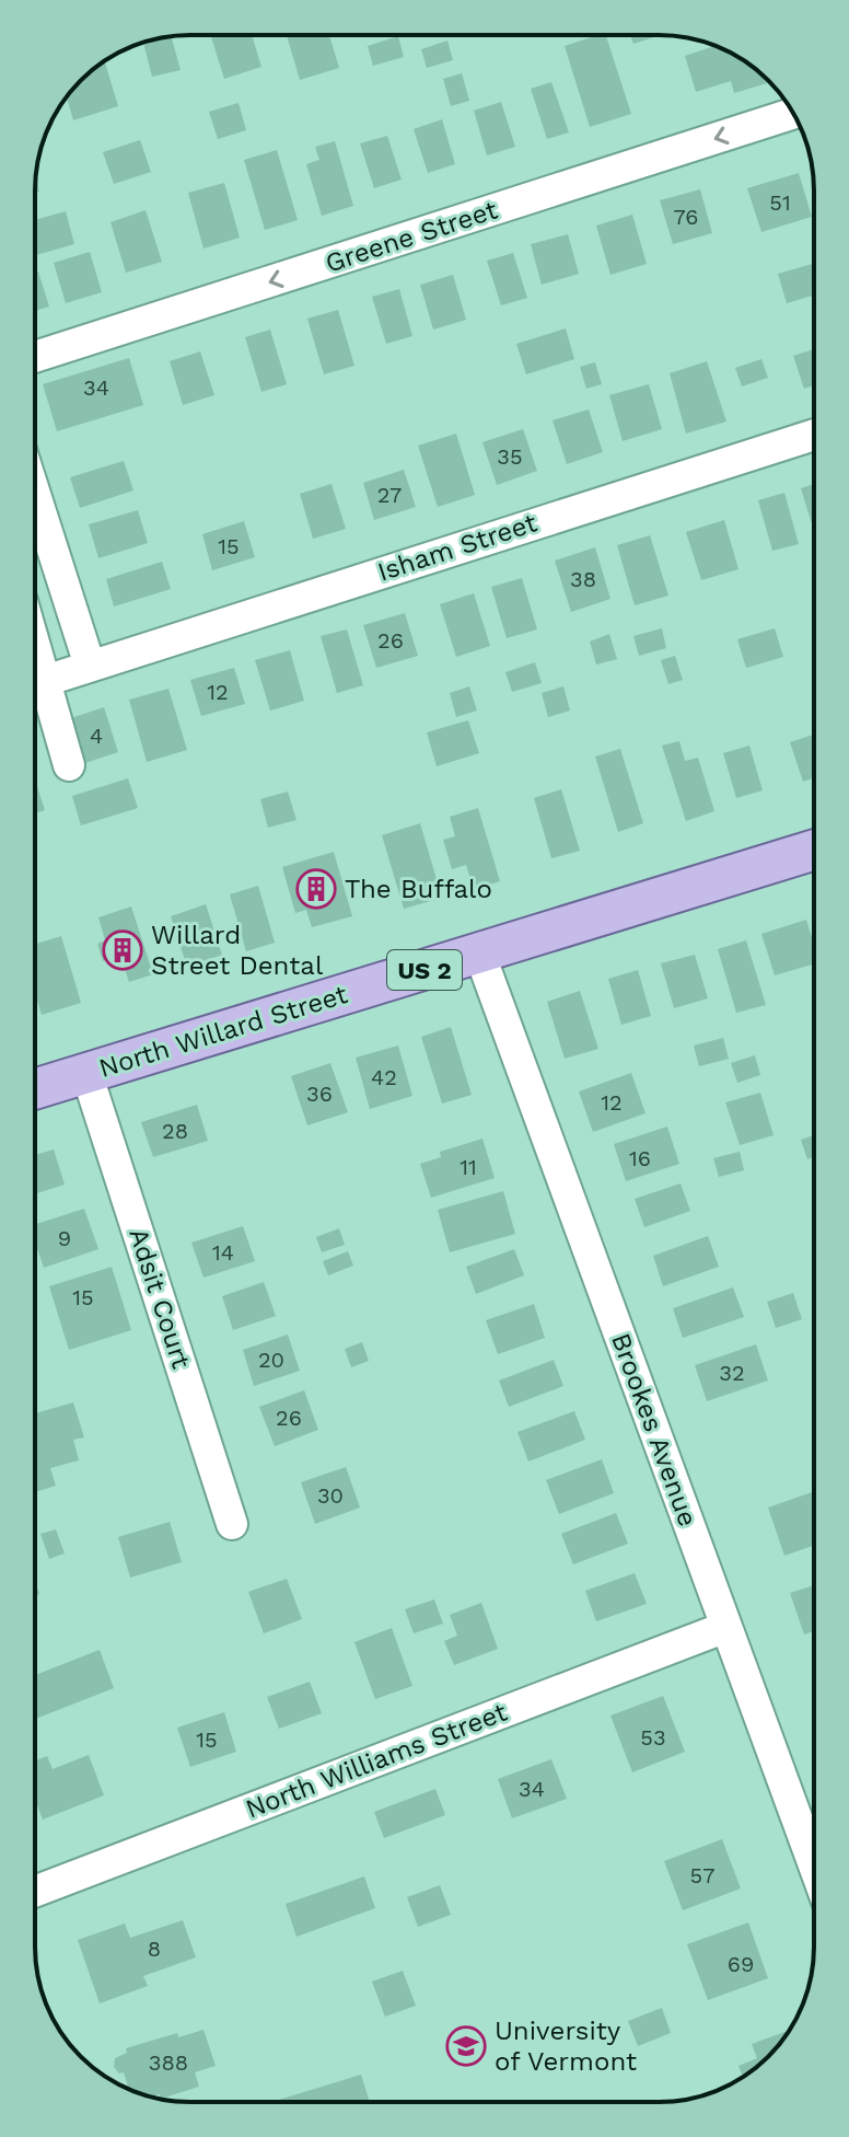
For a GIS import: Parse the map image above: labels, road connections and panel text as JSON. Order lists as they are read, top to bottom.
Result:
{
  "streets": {
    "main road": ["US 2", "North Willard Street"],
    "street": [
      "Greene Street",
      "Isham Street",
      "Adsit Court",
      "Brookes Avenue",
      "North Williams Street"
    ]
  },
  "crossings": [
    ["North Willard Street", "Adsit Court"],
    ["North Willard Street", "Brookes Avenue"],
    ["Brookes Avenue", "North Williams Street"]
  ],
  "one_way": ["Greene Street"],
  "places": {
    "building": ["The Buffalo", "Willard Street Dental"],
    "school or university": ["University of Vermont"]
  },
  "house_numbers": [
    "51",
    "76",
    "34",
    "35",
    "27",
    "15",
    "38",
    "26",
    "12",
    "4",
    "42",
    "36",
    "12",
    "28",
    "16",
    "11",
    "9",
    "14",
    "15",
    "20",
    "32",
    "26",
    "30",
    "53",
    "15",
    "34",
    "57",
    "8",
    "69",
    "388"
  ]
}
